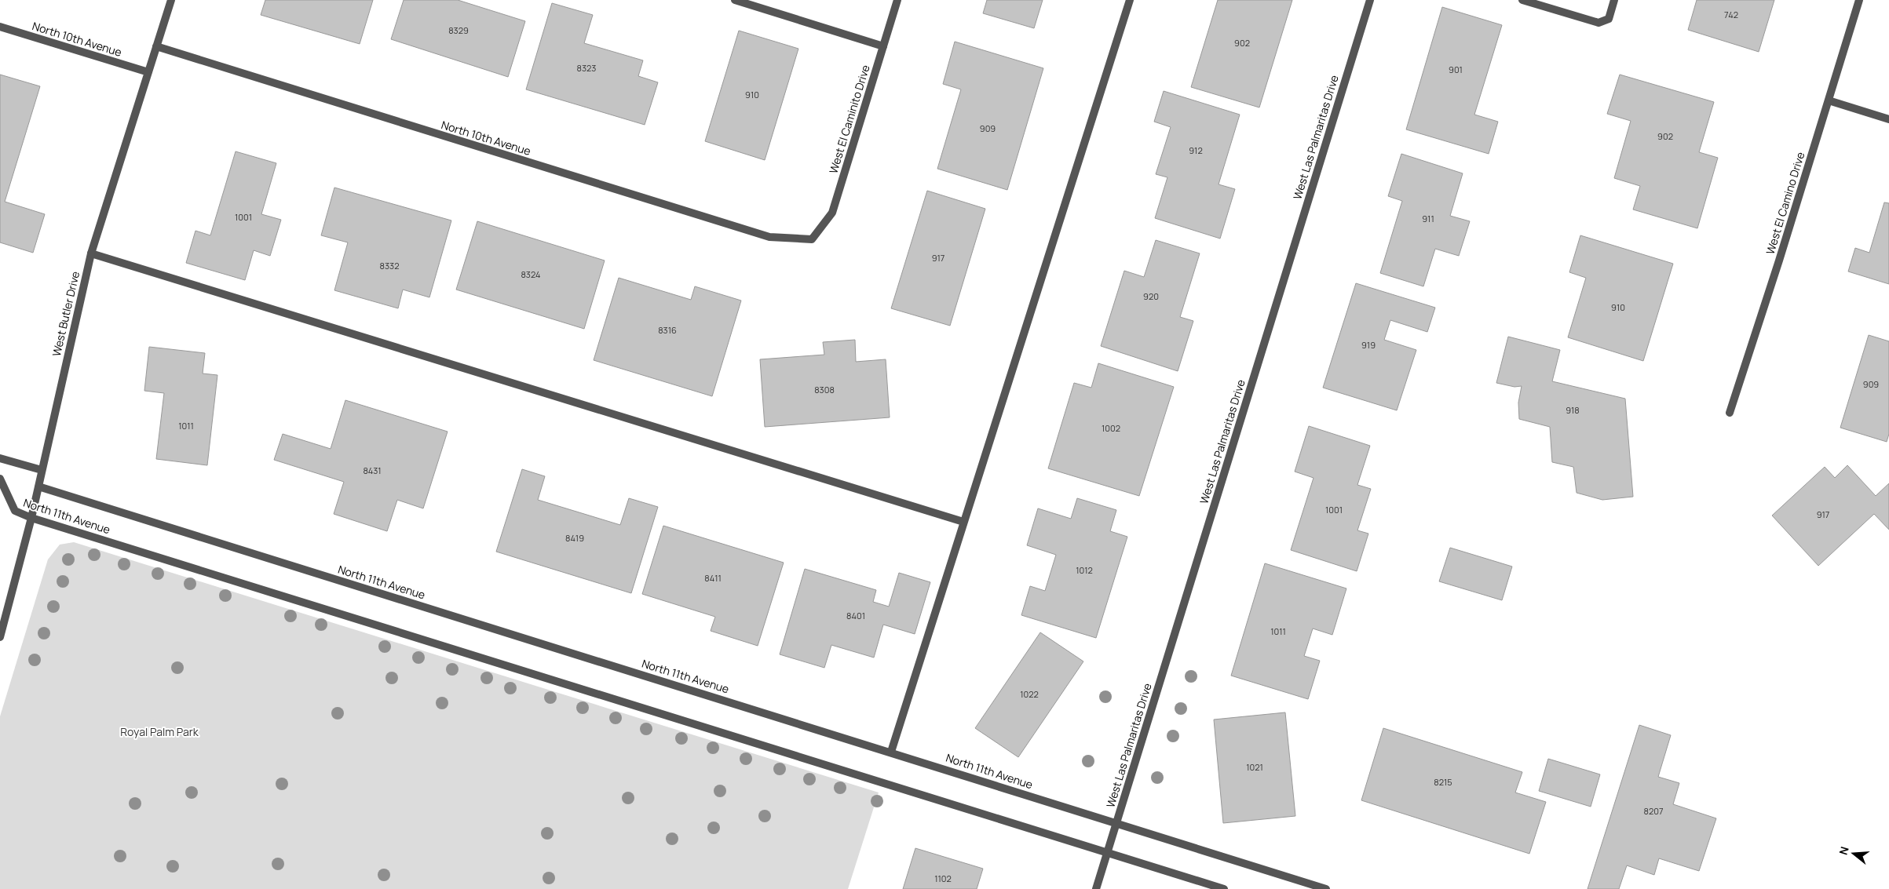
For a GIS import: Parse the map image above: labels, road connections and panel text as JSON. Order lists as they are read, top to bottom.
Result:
{
  "streets": {
    "street": [
      "North 10th Avenue",
      "West El Caminito Drive",
      "West Las Palmaritas Drive",
      "West El Camino Drive",
      "West Butler Drive",
      "North 11th Avenue"
    ]
  },
  "crossings": [
    ["North 10th Avenue", "West El Caminito Drive"],
    ["North 10th Avenue", "West Butler Drive"],
    ["West Las Palmaritas Drive", "North 11th Avenue"],
    ["West Butler Drive", "North 11th Avenue"]
  ],
  "parks": ["Royal Palm Park"],
  "house_numbers": [
    "742",
    "8329",
    "902",
    "8323",
    "901",
    "910",
    "909",
    "902",
    "912",
    "1001",
    "911",
    "917",
    "8332",
    "8324",
    "920",
    "910",
    "8316",
    "919",
    "909",
    "8308",
    "918",
    "1011",
    "1002",
    "8431",
    "1001",
    "917",
    "8419",
    "1012",
    "8411",
    "8401",
    "1011",
    "1022",
    "1021",
    "8215",
    "8207",
    "1102"
  ],
  "north": "left"
}
